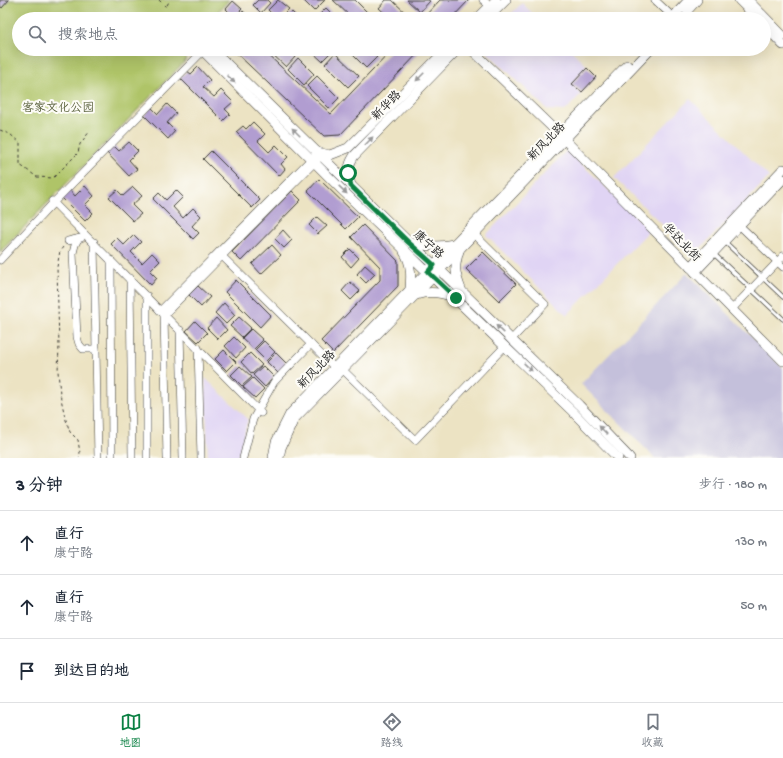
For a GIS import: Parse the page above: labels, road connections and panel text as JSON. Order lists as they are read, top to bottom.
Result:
{
  "streets": {
    "street": [
      "新华路",
      "新风北路",
      "华达北街",
      "康宁路"
    ]
  },
  "crossings": [
    ["新华路", "康宁路"],
    ["新风北路", "华达北街"],
    ["新风北路", "康宁路"]
  ],
  "parks": ["客家文化公园"],
  "page": {
    "search": "搜索地点",
    "heading": ["3 分钟", "步行 · 180 m"],
    "list": [
      ["直行", "康宁路", "130 m"],
      ["直行", "康宁路", "50 m"],
      "到达目的地"
    ],
    "nav": ["地图", "路线", "收藏"]
  }
}
